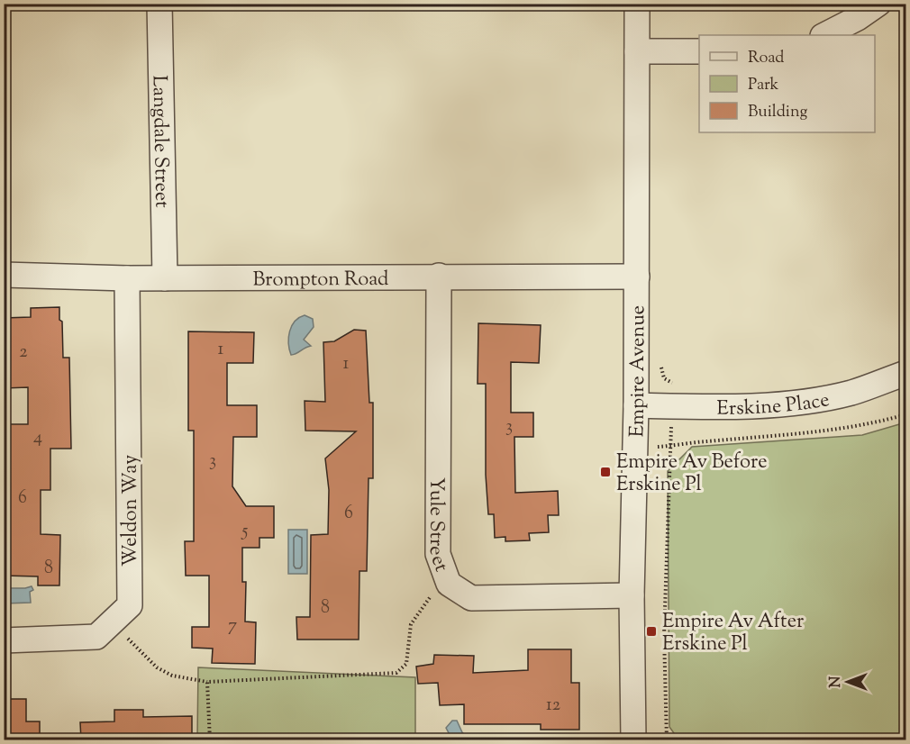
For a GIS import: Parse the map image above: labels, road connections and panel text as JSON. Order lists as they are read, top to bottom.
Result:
{
  "streets": {
    "street": [
      "Langdale Street",
      "Brompton Road",
      "Empire Avenue",
      "Erskine Place",
      "Weldon Way",
      "Yule Street"
    ]
  },
  "crossings": [
    ["Langdale Street", "Brompton Road"],
    ["Brompton Road", "Empire Avenue"],
    ["Brompton Road", "Weldon Way"],
    ["Brompton Road", "Yule Street"],
    ["Empire Avenue", "Erskine Place"],
    ["Empire Avenue", "Yule Street"]
  ],
  "places": {
    "transit": ["Empire Av Before Erskine Pl", "Empire Av After Erskine Pl"]
  },
  "house_numbers": [
    "1",
    "2",
    "1",
    "3",
    "4",
    "3",
    "6",
    "6",
    "5",
    "8",
    "8",
    "7",
    "12"
  ],
  "legend": ["Road", "Park", "Building"],
  "north": "left"
}
